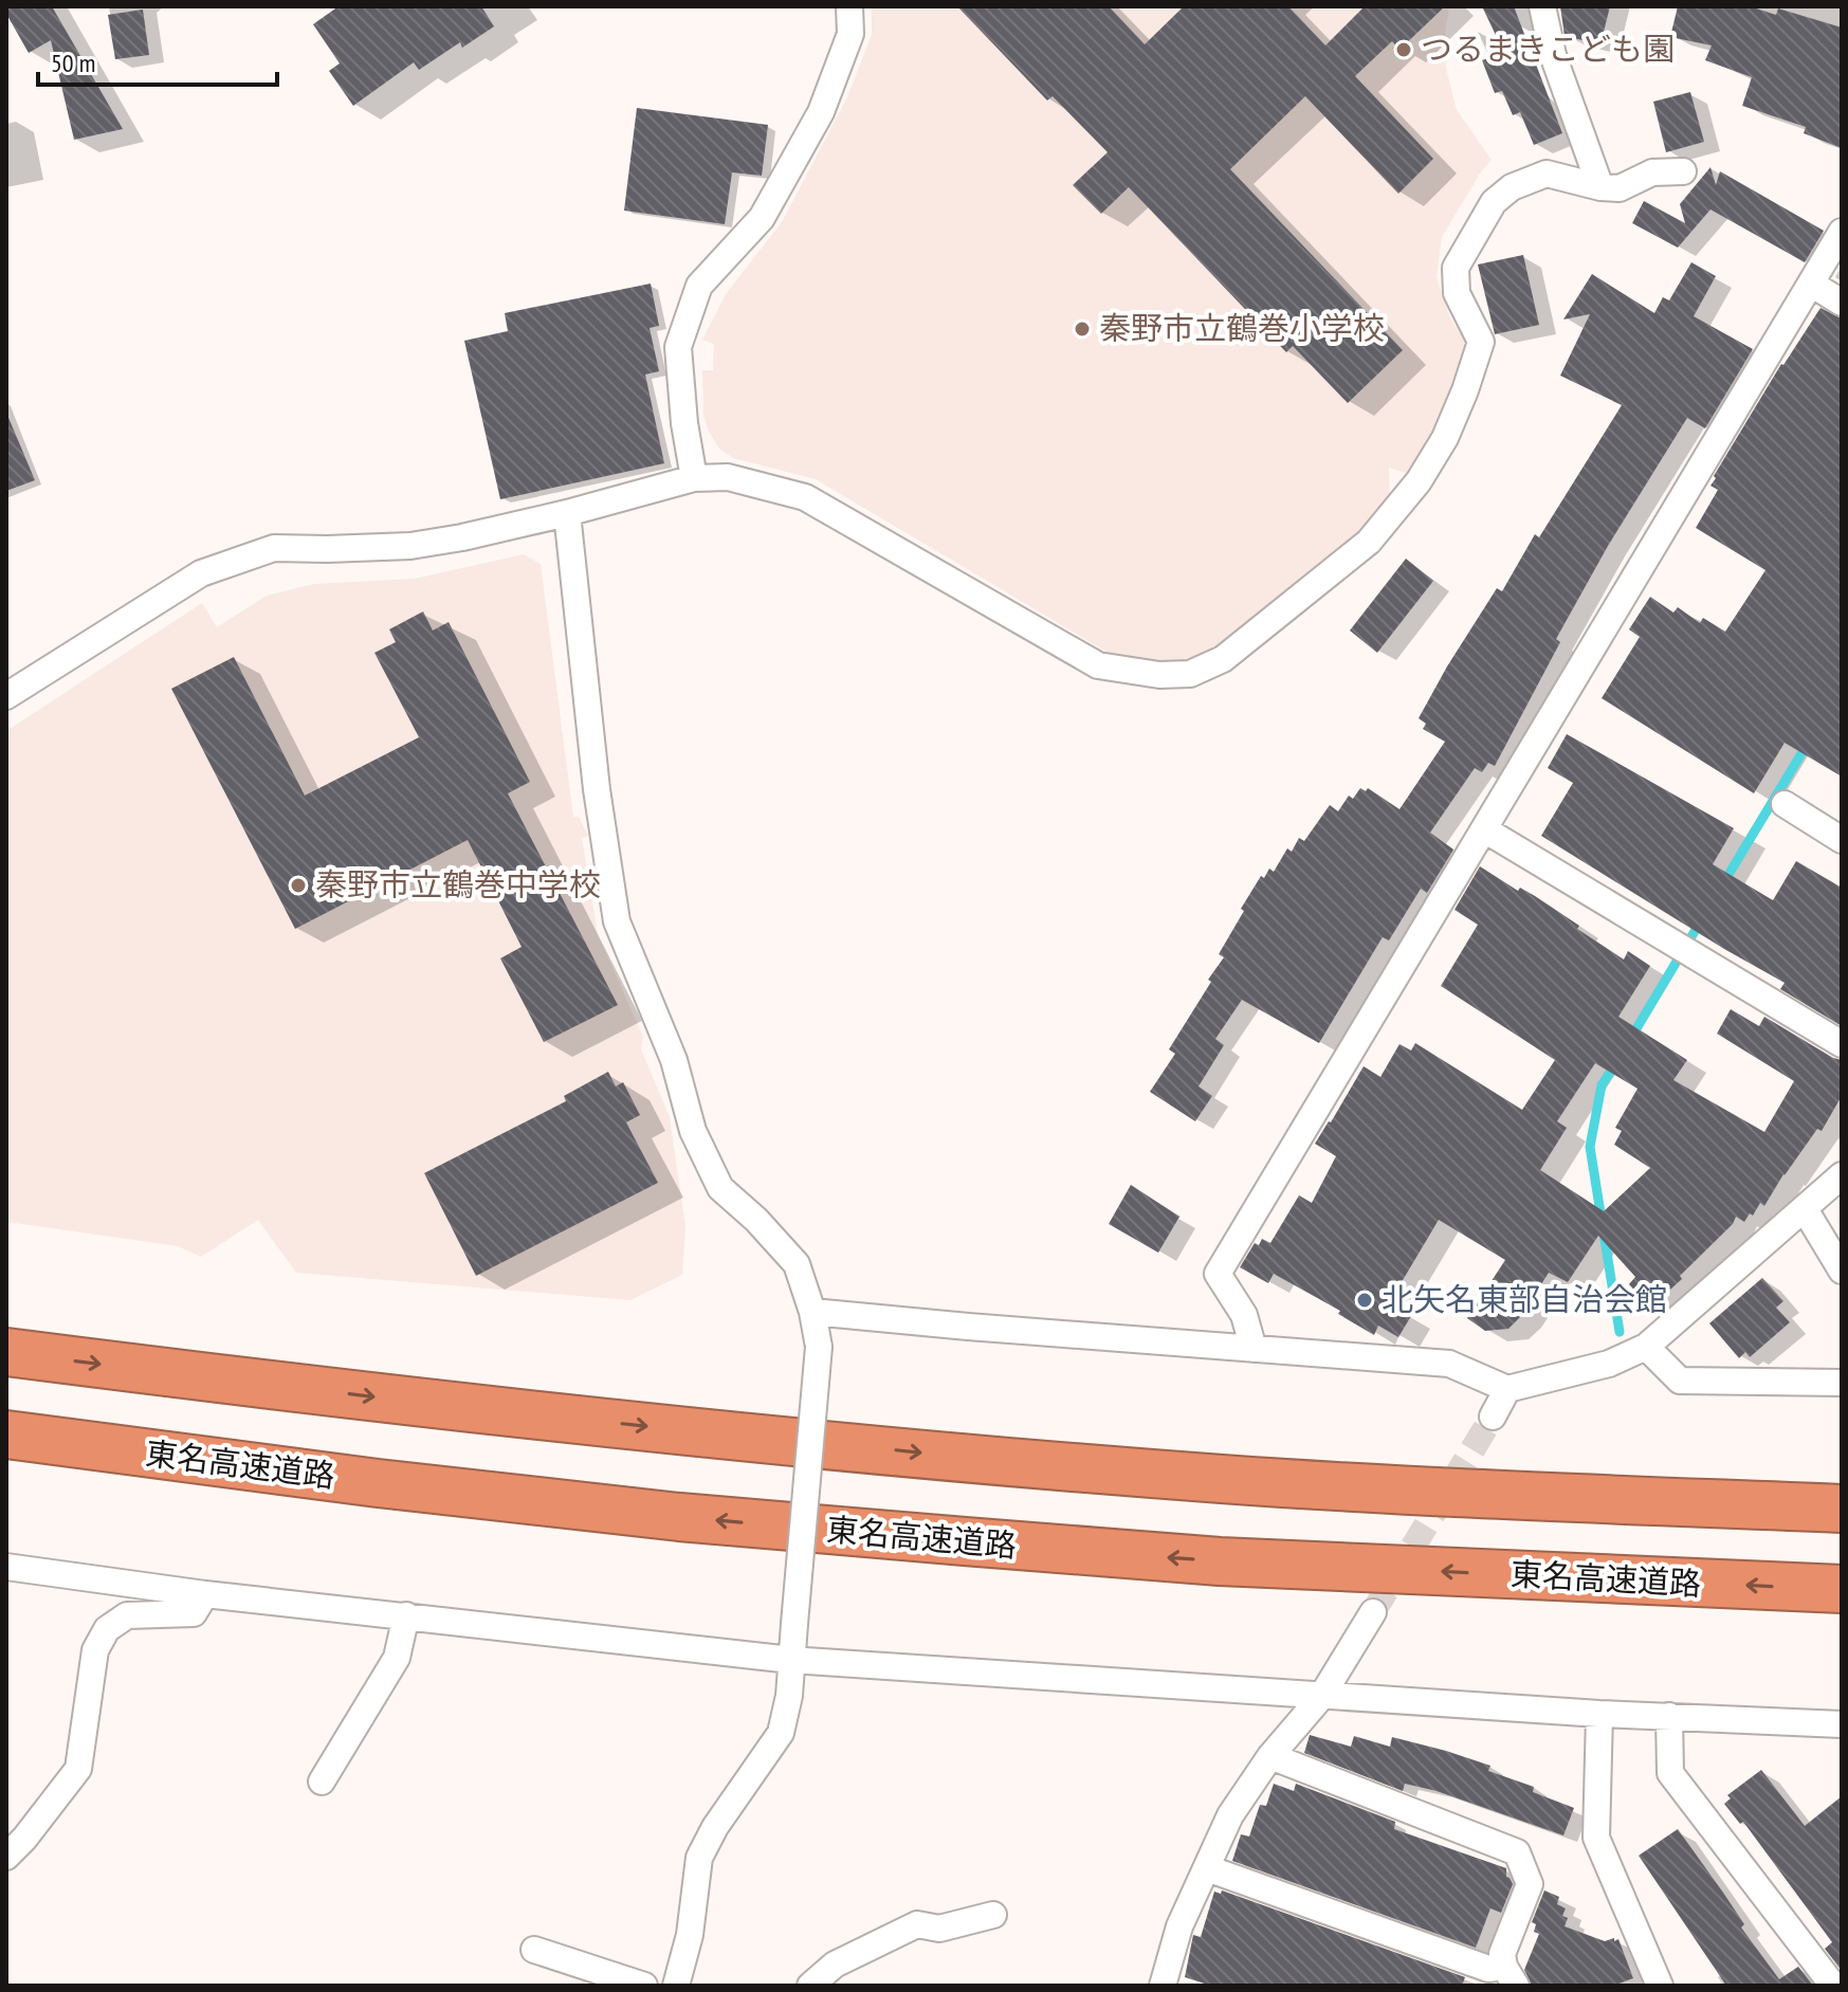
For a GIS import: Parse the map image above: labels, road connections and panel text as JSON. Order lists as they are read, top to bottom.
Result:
{
  "streets": {
    "highway": ["東名高速道路"]
  },
  "places": [
    "つるまきこども園",
    "秦野市立鶴巻小学校",
    "秦野市立鶴巻中学校",
    "北矢名東部自治会館"
  ],
  "scale_bar": "50 m"
}
